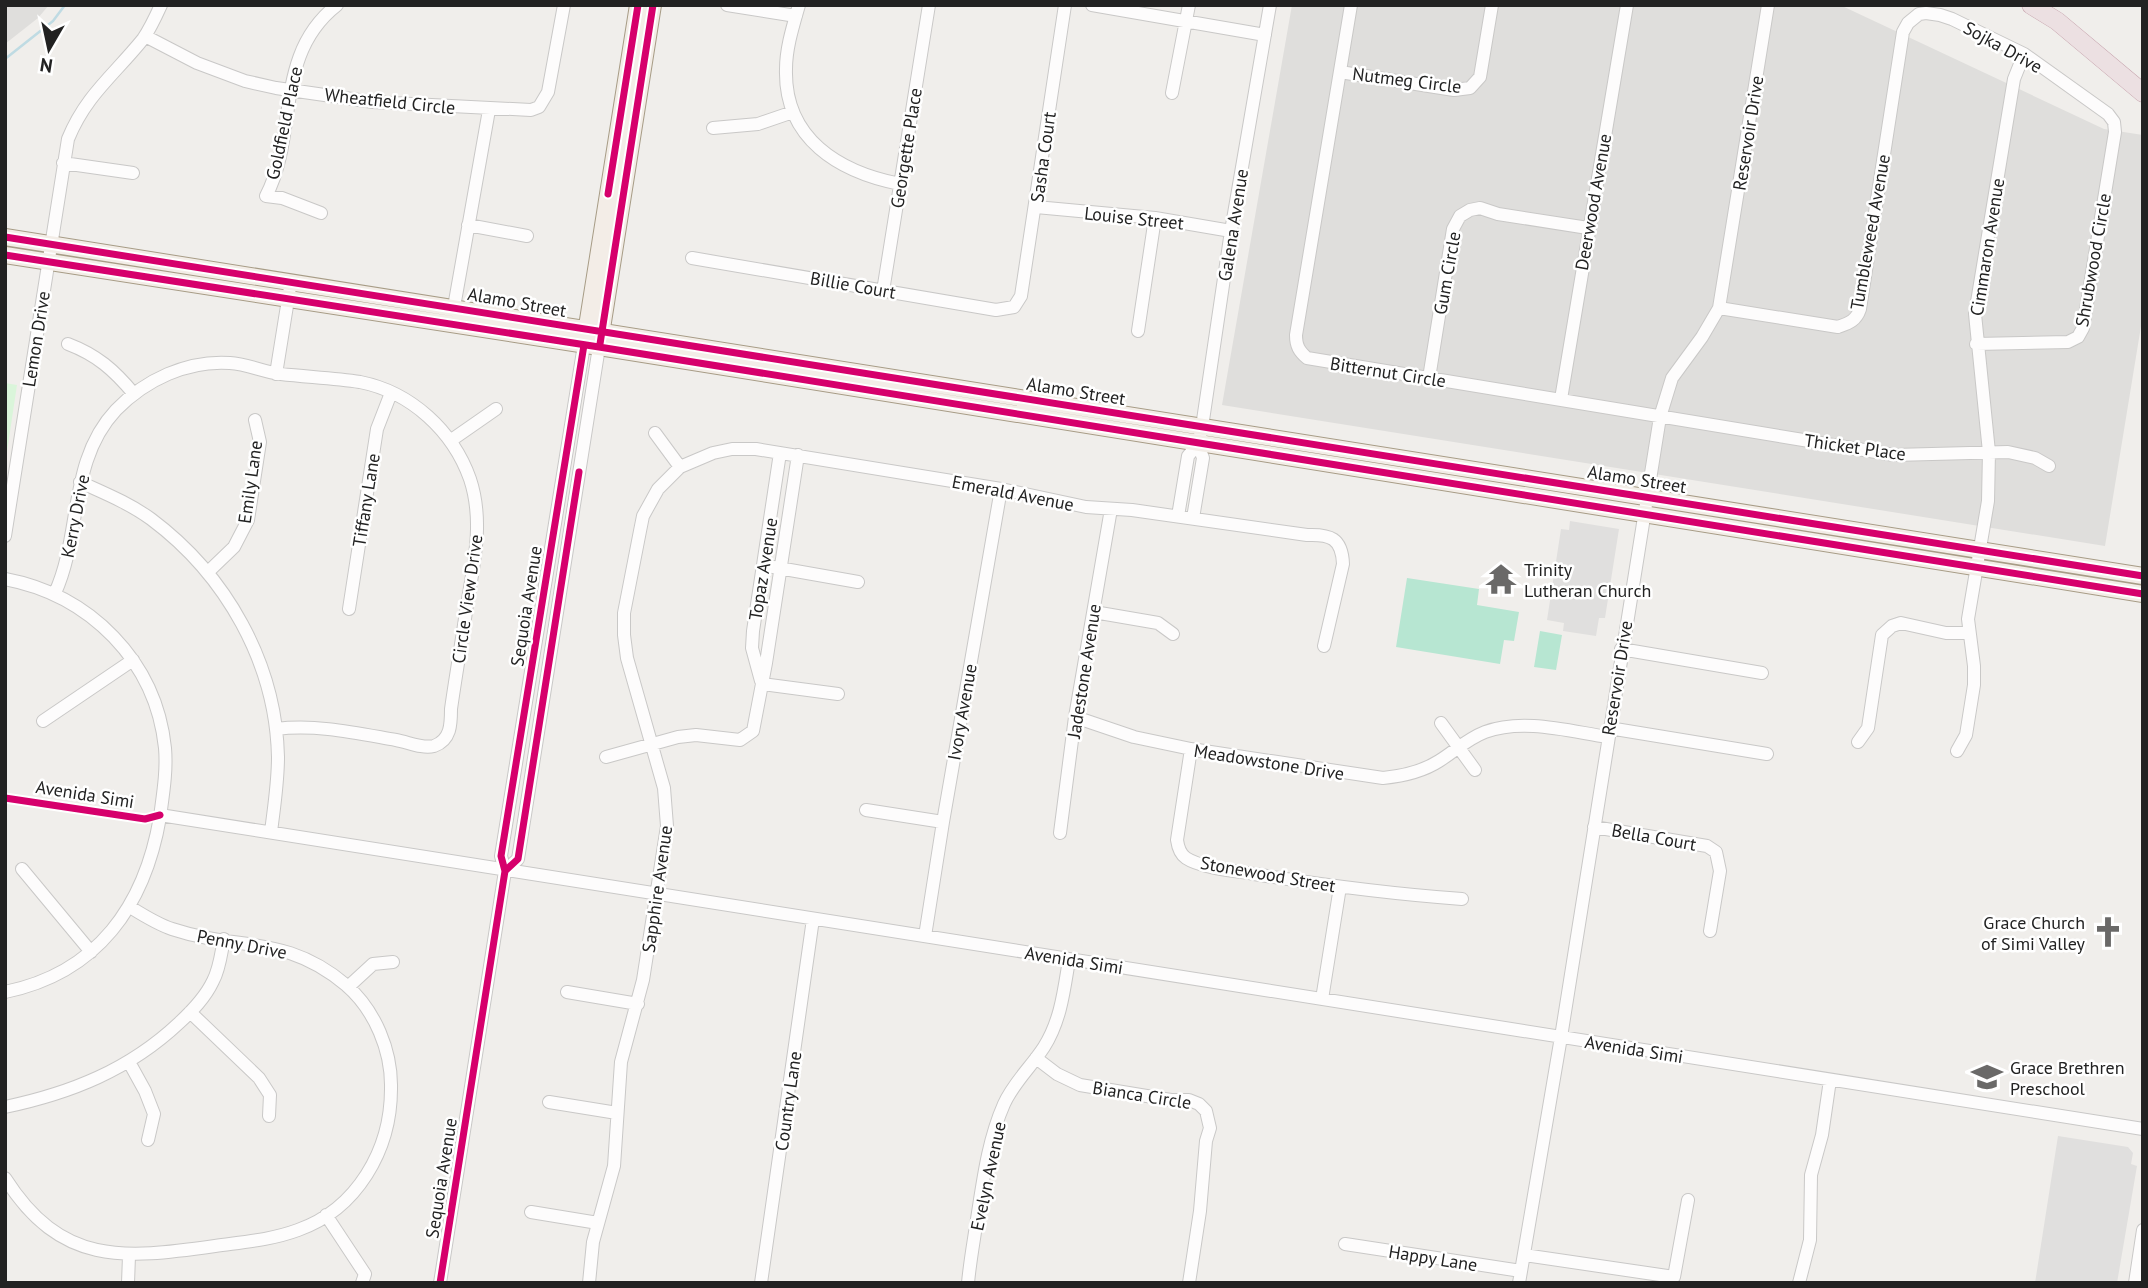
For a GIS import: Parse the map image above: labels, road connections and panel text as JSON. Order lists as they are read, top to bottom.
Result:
{
  "streets": {
    "main road": ["Alamo Street", "Sequoia Avenue"],
    "street": [
      "Sojka Drive",
      "Nutmeg Circle",
      "Wheatfield Circle",
      "Goldfield Place",
      "Reservoir Drive",
      "Georgette Place",
      "Sasha Court",
      "Deerwood Avenue",
      "Louise Street",
      "Galena Avenue",
      "Tumbleweed Avenue",
      "Cimmaron Avenue",
      "Shrubwood Circle",
      "Gum Circle",
      "Billie Court",
      "Lemon Drive",
      "Bitternut Circle",
      "Thicket Place",
      "Emily Lane",
      "Emerald Avenue",
      "Tiffany Lane",
      "Kerry Drive",
      "Topaz Avenue",
      "Circle View Drive",
      "Jadestone Avenue",
      "Ivory Avenue",
      "Meadowstone Drive",
      "Avenida Simi",
      "Bella Court",
      "Stonewood Street",
      "Sapphire Avenue",
      "Penny Drive",
      "Bianca Circle",
      "Country Lane",
      "Evelyn Avenue",
      "Happy Lane"
    ]
  },
  "crossings": [
    ["Sojka Drive", "Tumbleweed Avenue"],
    ["Sojka Drive", "Cimmaron Avenue"],
    ["Sojka Drive", "Shrubwood Circle"],
    ["Nutmeg Circle", "Bitternut Circle"],
    ["Wheatfield Circle", "Goldfield Place"],
    ["Wheatfield Circle", "Lemon Drive"],
    ["Reservoir Drive", "Tumbleweed Avenue"],
    ["Reservoir Drive", "Alamo Street"],
    ["Reservoir Drive", "Bitternut Circle"],
    ["Reservoir Drive", "Thicket Place"],
    ["Reservoir Drive", "Meadowstone Drive"],
    ["Reservoir Drive", "Avenida Simi"],
    ["Reservoir Drive", "Bella Court"],
    ["Reservoir Drive", "Happy Lane"],
    ["Georgette Place", "Billie Court"],
    ["Sasha Court", "Louise Street"],
    ["Sasha Court", "Billie Court"],
    ["Deerwood Avenue", "Gum Circle"],
    ["Deerwood Avenue", "Bitternut Circle"],
    ["Louise Street", "Galena Avenue"],
    ["Galena Avenue", "Alamo Street"],
    ["Galena Avenue", "Emerald Avenue"],
    ["Cimmaron Avenue", "Shrubwood Circle"],
    ["Cimmaron Avenue", "Alamo Street"],
    ["Cimmaron Avenue", "Thicket Place"],
    ["Gum Circle", "Bitternut Circle"],
    ["Alamo Street", "Lemon Drive"],
    ["Alamo Street", "Sequoia Avenue"],
    ["Bitternut Circle", "Thicket Place"],
    ["Emerald Avenue", "Topaz Avenue"],
    ["Emerald Avenue", "Jadestone Avenue"],
    ["Emerald Avenue", "Ivory Avenue"],
    ["Emerald Avenue", "Sapphire Avenue"],
    ["Tiffany Lane", "Circle View Drive"],
    ["Kerry Drive", "Circle View Drive"],
    ["Topaz Avenue", "Sapphire Avenue"],
    ["Sequoia Avenue", "Avenida Simi"],
    ["Jadestone Avenue", "Meadowstone Drive"],
    ["Ivory Avenue", "Avenida Simi"],
    ["Meadowstone Drive", "Stonewood Street"],
    ["Avenida Simi", "Sapphire Avenue"],
    ["Avenida Simi", "Country Lane"],
    ["Avenida Simi", "Evelyn Avenue"],
    ["Bianca Circle", "Evelyn Avenue"]
  ],
  "places": {
    "temple": ["Trinity Lutheran Church"],
    "church": ["Grace Church of Simi Valley"],
    "school or university": ["Grace Brethren Preschool"]
  },
  "north": "bottom"
}
